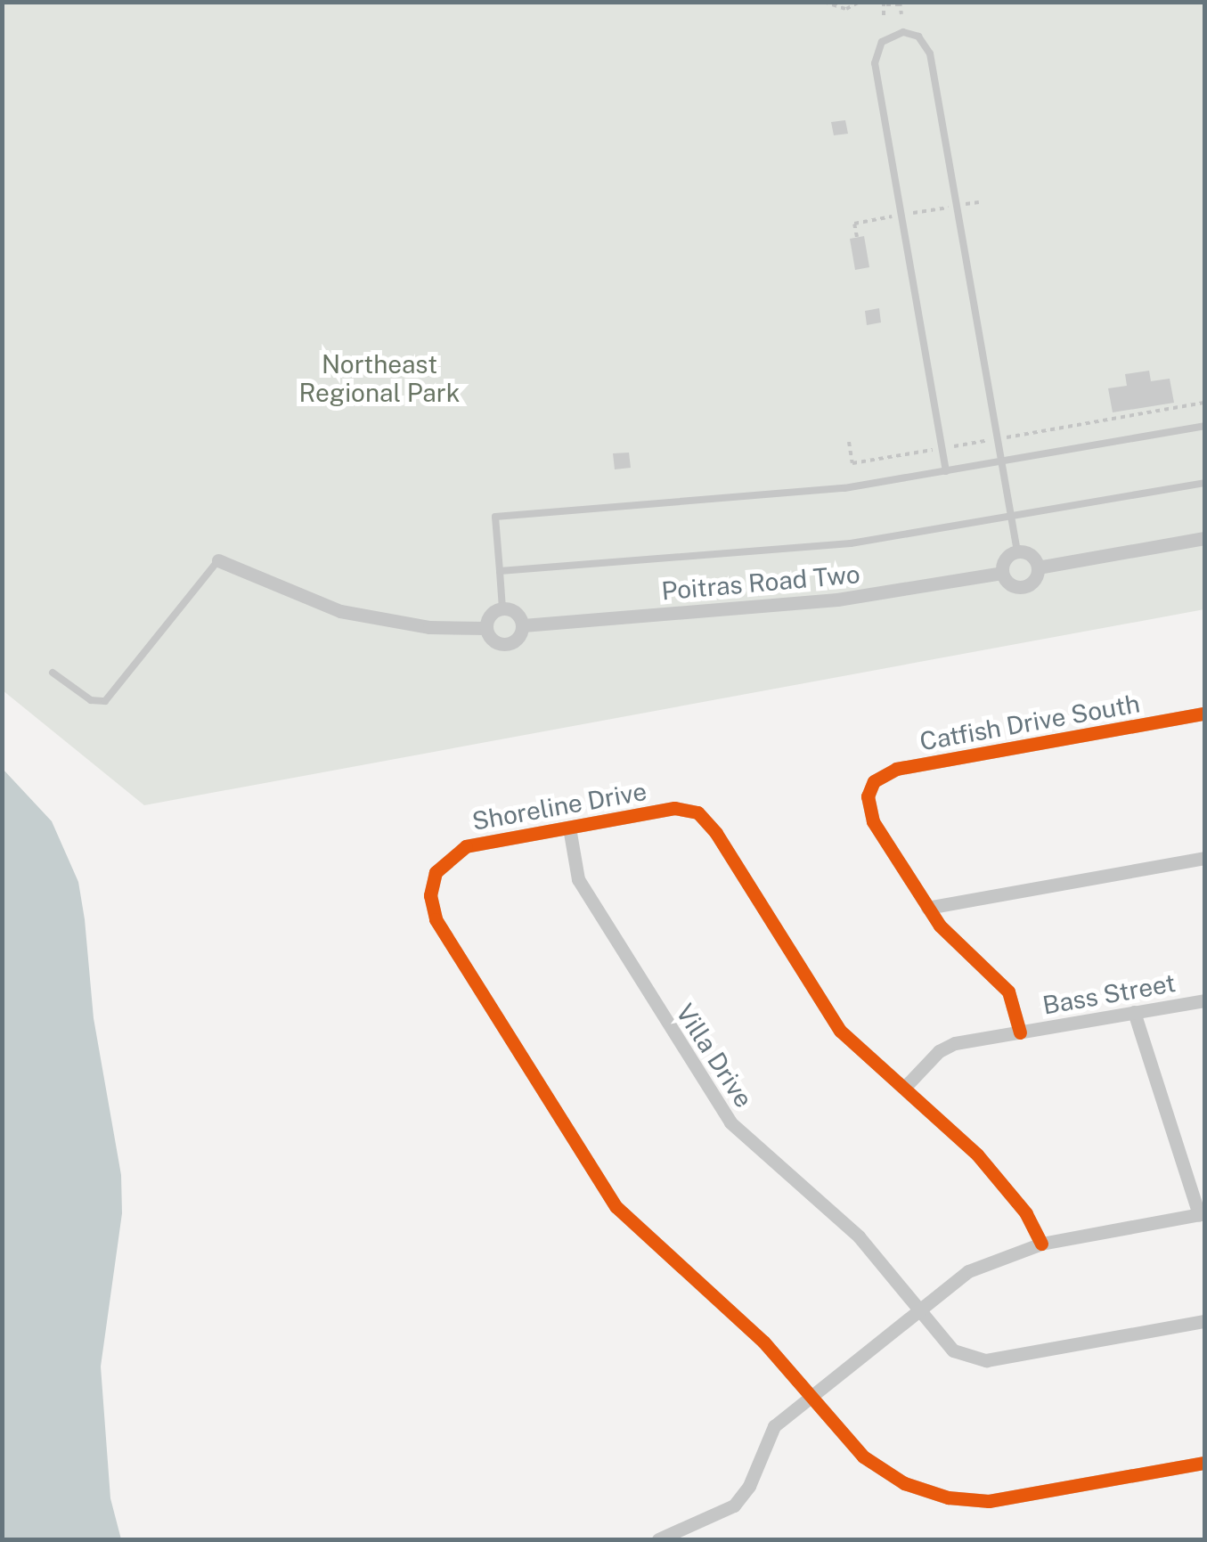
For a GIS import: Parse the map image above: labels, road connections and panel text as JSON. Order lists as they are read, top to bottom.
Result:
{
  "streets": {
    "street": [
      "Poitras Road Two",
      "Catfish Drive South",
      "Shoreline Drive",
      "Bass Street",
      "Villa Drive"
    ]
  },
  "crossings": [
    ["Shoreline Drive", "Bass Street"],
    ["Shoreline Drive", "Villa Drive"]
  ],
  "parks": ["Northeast Regional Park"]
}
